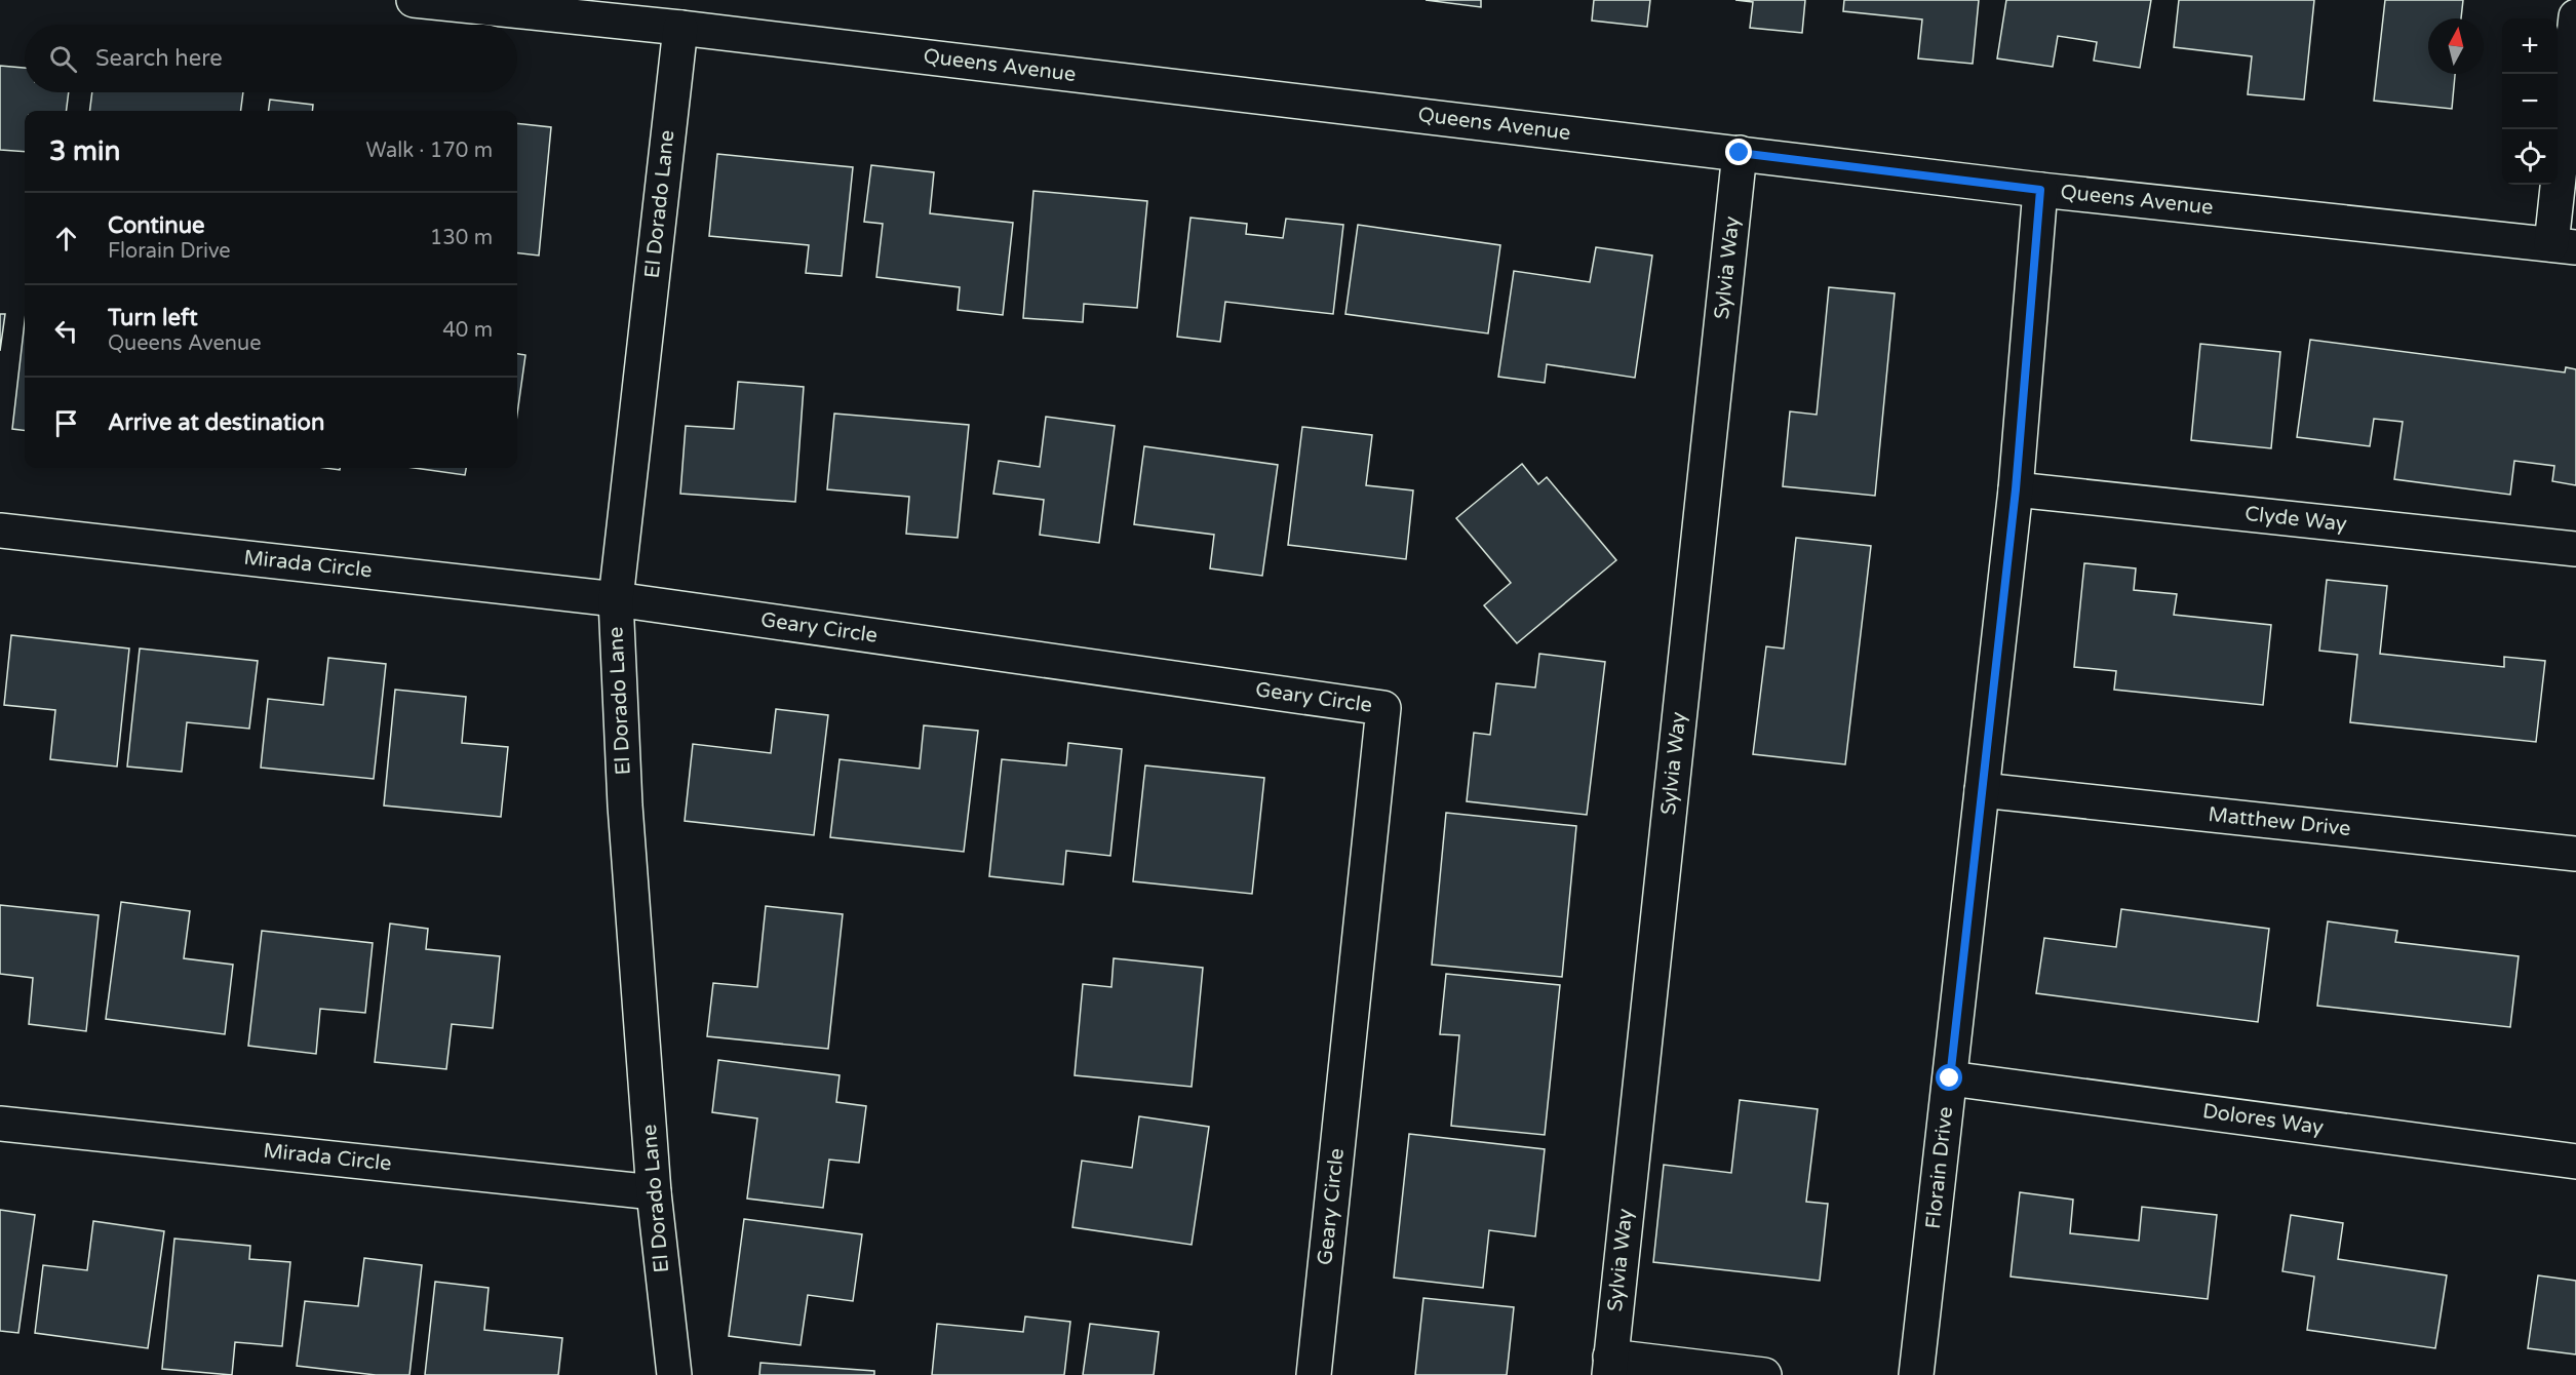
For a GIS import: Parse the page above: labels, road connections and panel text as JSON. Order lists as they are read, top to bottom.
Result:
{
  "streets": {
    "street": [
      "Queens Avenue",
      "El Dorado Lane",
      "Sylvia Way",
      "Clyde Way",
      "Mirada Circle",
      "Geary Circle",
      "Matthew Drive",
      "Dolores Way",
      "Florain Drive"
    ]
  },
  "crossings": [
    ["Queens Avenue", "El Dorado Lane"],
    ["Queens Avenue", "Sylvia Way"],
    ["Queens Avenue", "Florain Drive"],
    ["El Dorado Lane", "Mirada Circle"],
    ["El Dorado Lane", "Geary Circle"],
    ["Clyde Way", "Florain Drive"],
    ["Mirada Circle", "Geary Circle"],
    ["Matthew Drive", "Florain Drive"],
    ["Dolores Way", "Florain Drive"]
  ],
  "north": "top",
  "page": {
    "map_buttons": ["+", "−"],
    "search": "Search here",
    "heading": ["3 min", "Walk · 170 m"],
    "list": [
      ["Continue", "Florain Drive", "130 m"],
      ["Turn left", "Queens Avenue", "40 m"],
      "Arrive at destination"
    ]
  }
}
